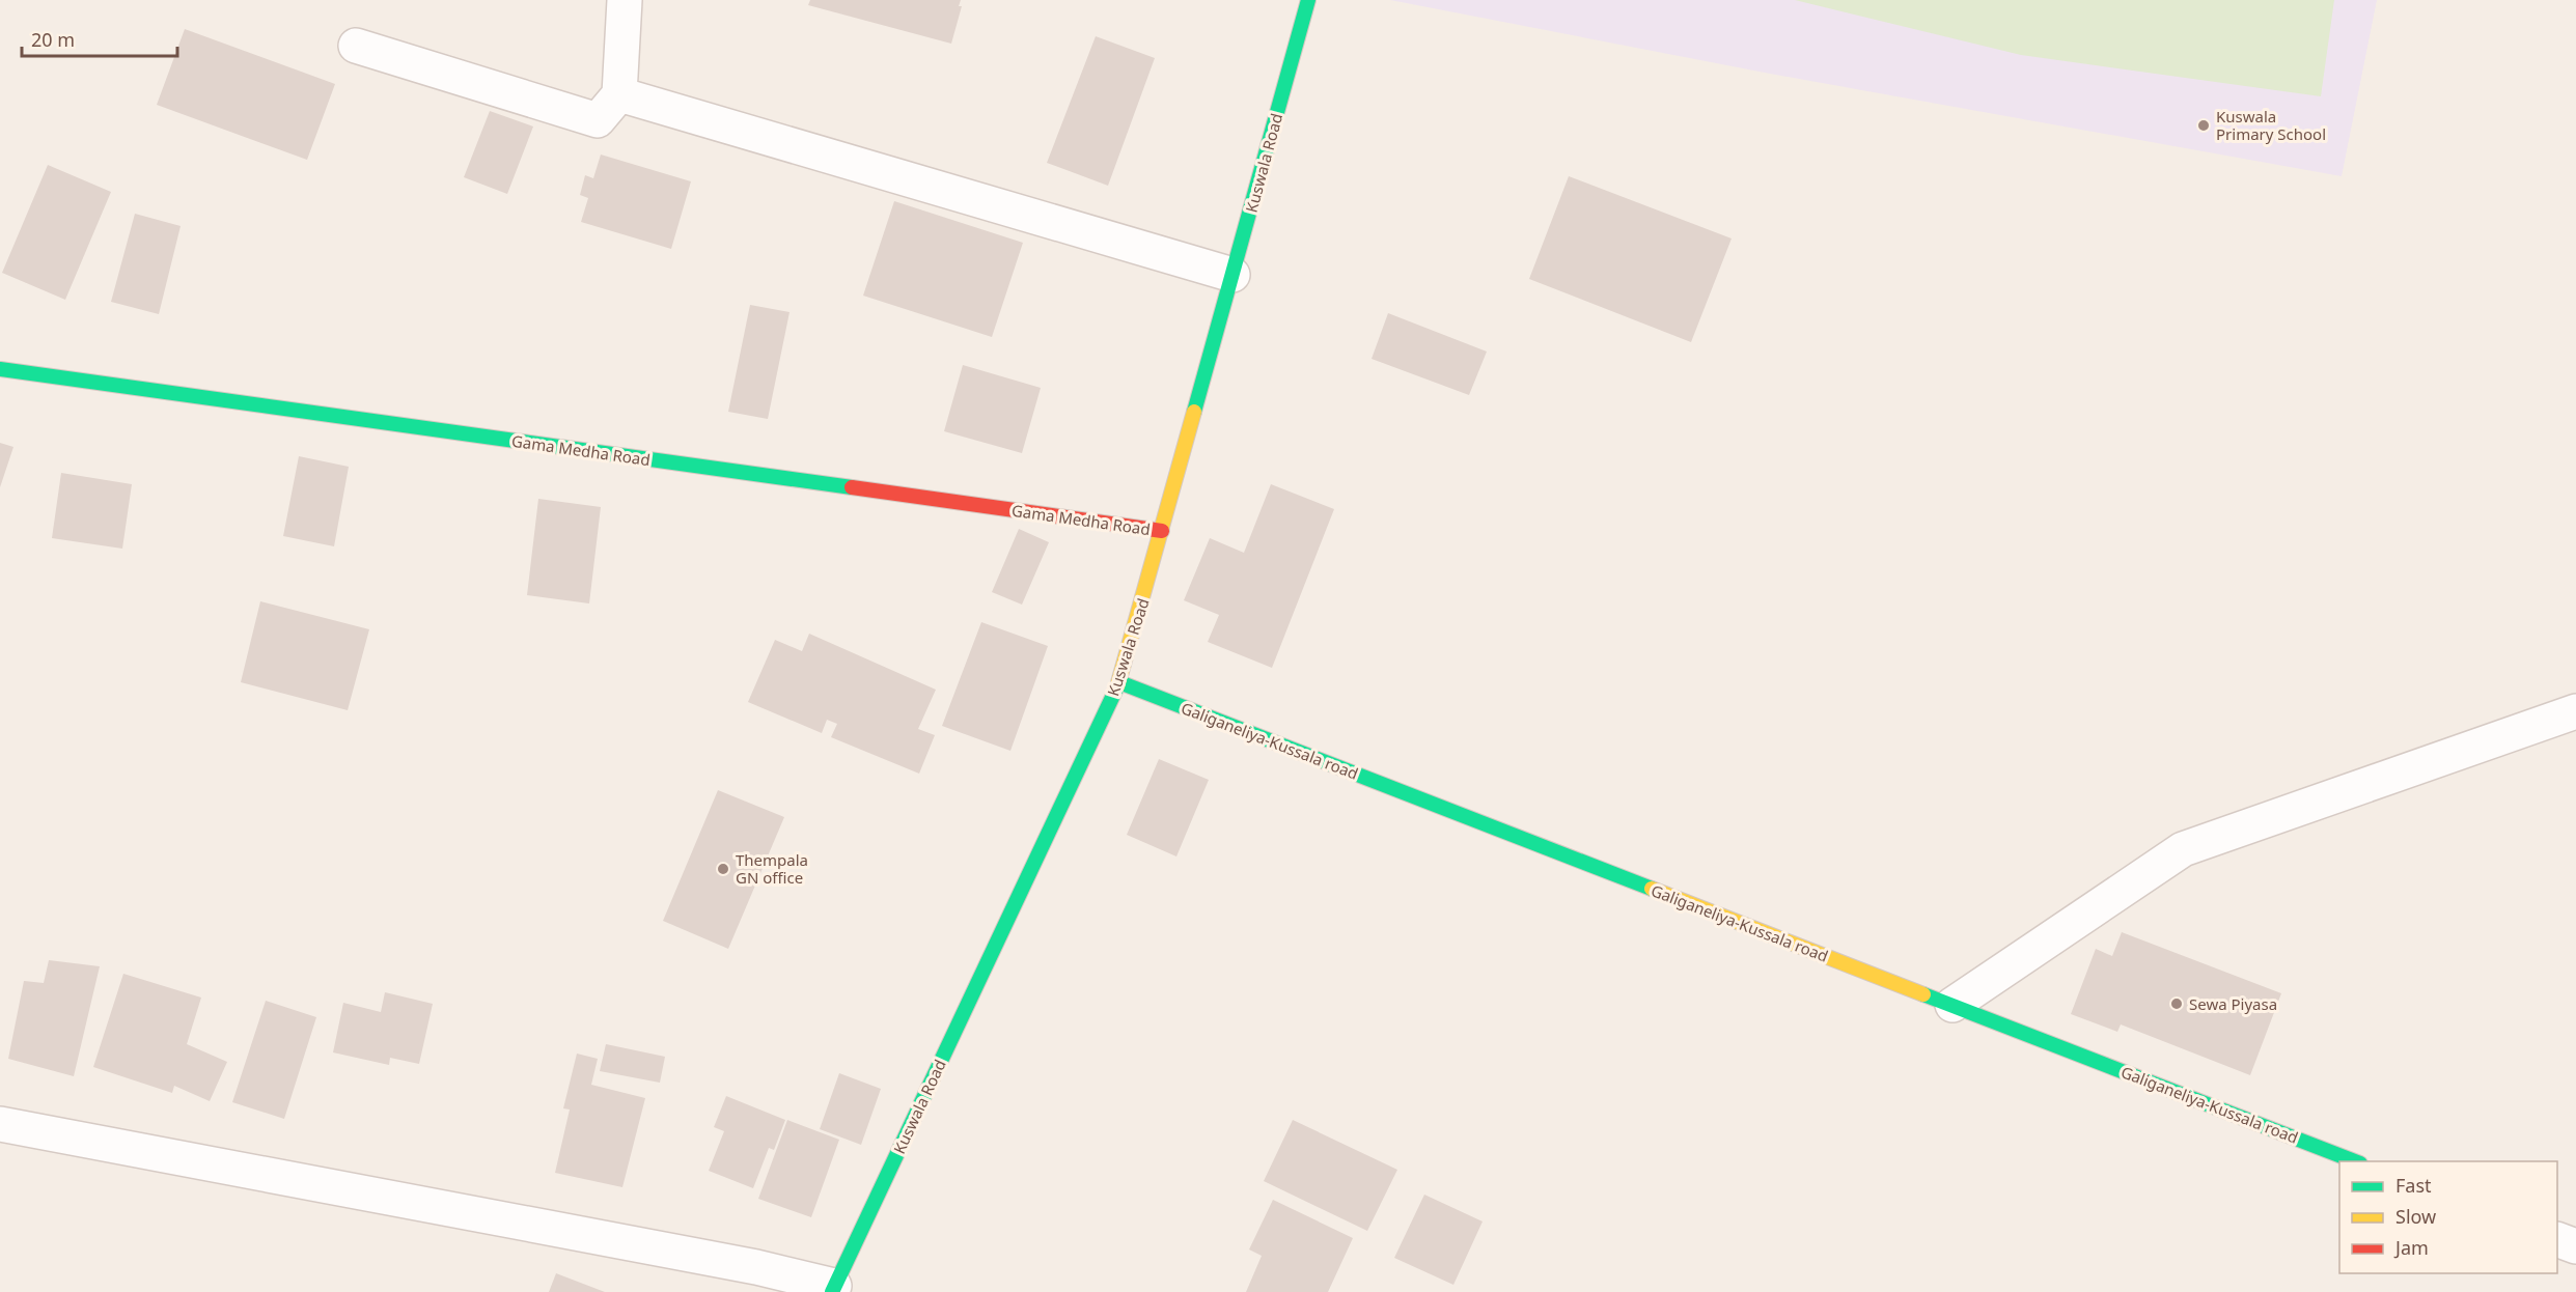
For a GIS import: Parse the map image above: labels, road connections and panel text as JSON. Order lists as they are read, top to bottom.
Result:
{
  "streets": {
    "street": ["Kuswala Road", "Gama Medha Road", "Galiganeliya-Kussala road"]
  },
  "crossings": [
    ["Kuswala Road", "Gama Medha Road"],
    ["Kuswala Road", "Galiganeliya-Kussala road"]
  ],
  "places": ["Kuswala Primary School", "Thempala GN office", "Sewa Piyasa"],
  "legend": ["Fast", "Slow", "Jam"],
  "scale_bar": "20 m"
}
